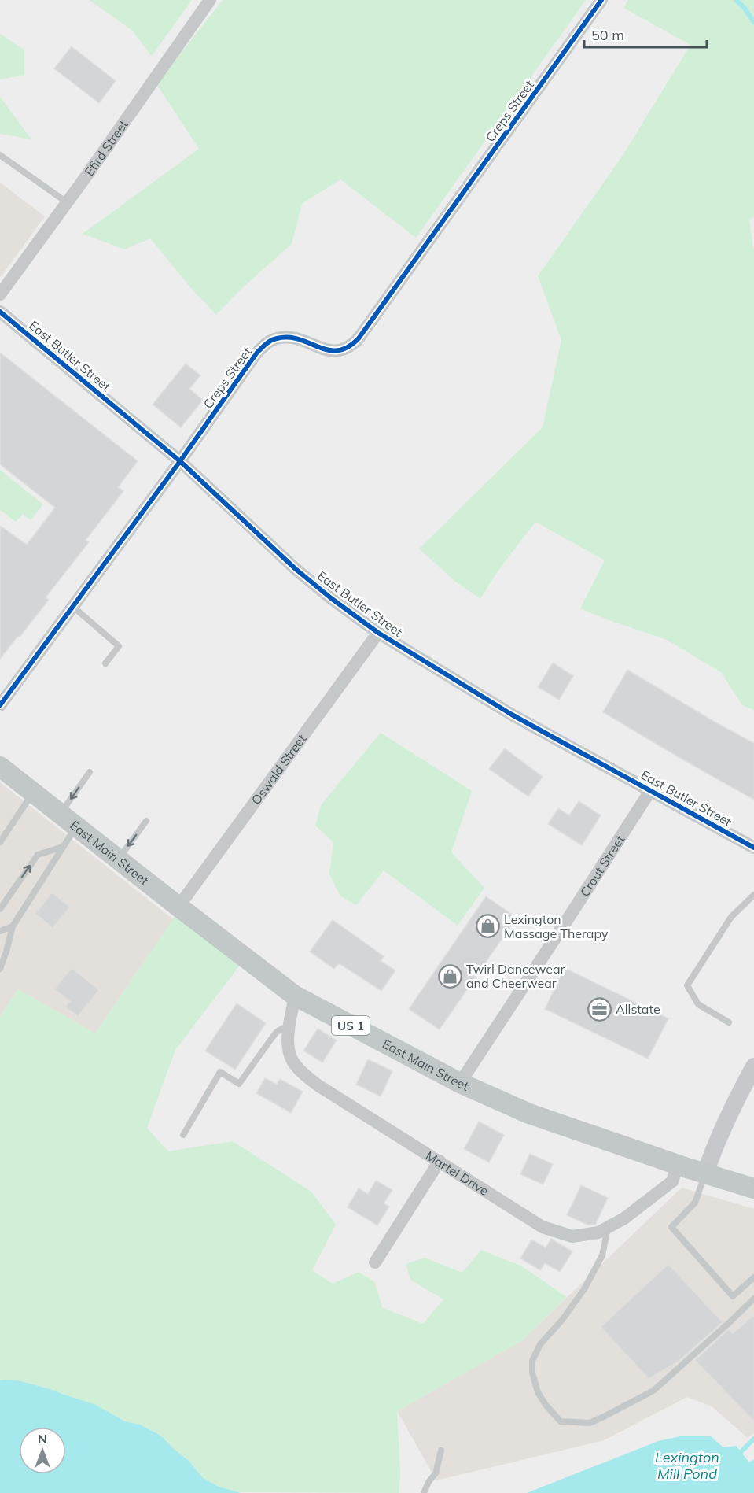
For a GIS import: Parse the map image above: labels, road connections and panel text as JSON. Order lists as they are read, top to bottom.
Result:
{
  "streets": {
    "main road": ["East Main Street", "US 1"],
    "street": [
      "Creps Street",
      "Efird Street",
      "East Butler Street",
      "Oswald Street",
      "Crout Street",
      "Martel Drive"
    ]
  },
  "crossings": [
    ["Creps Street", "East Butler Street"],
    ["East Butler Street", "Oswald Street"],
    ["East Butler Street", "Crout Street"],
    ["Oswald Street", "East Main Street"],
    ["East Main Street", "Crout Street"],
    ["East Main Street", "Martel Drive"]
  ],
  "water": ["Lexington Mill Pond"],
  "places": {
    "shop": ["Lexington Massage Therapy", "Twirl Dancewear and Cheerwear"],
    "office": ["Allstate"]
  },
  "scale_bar": "50 m",
  "north": "top"
}
